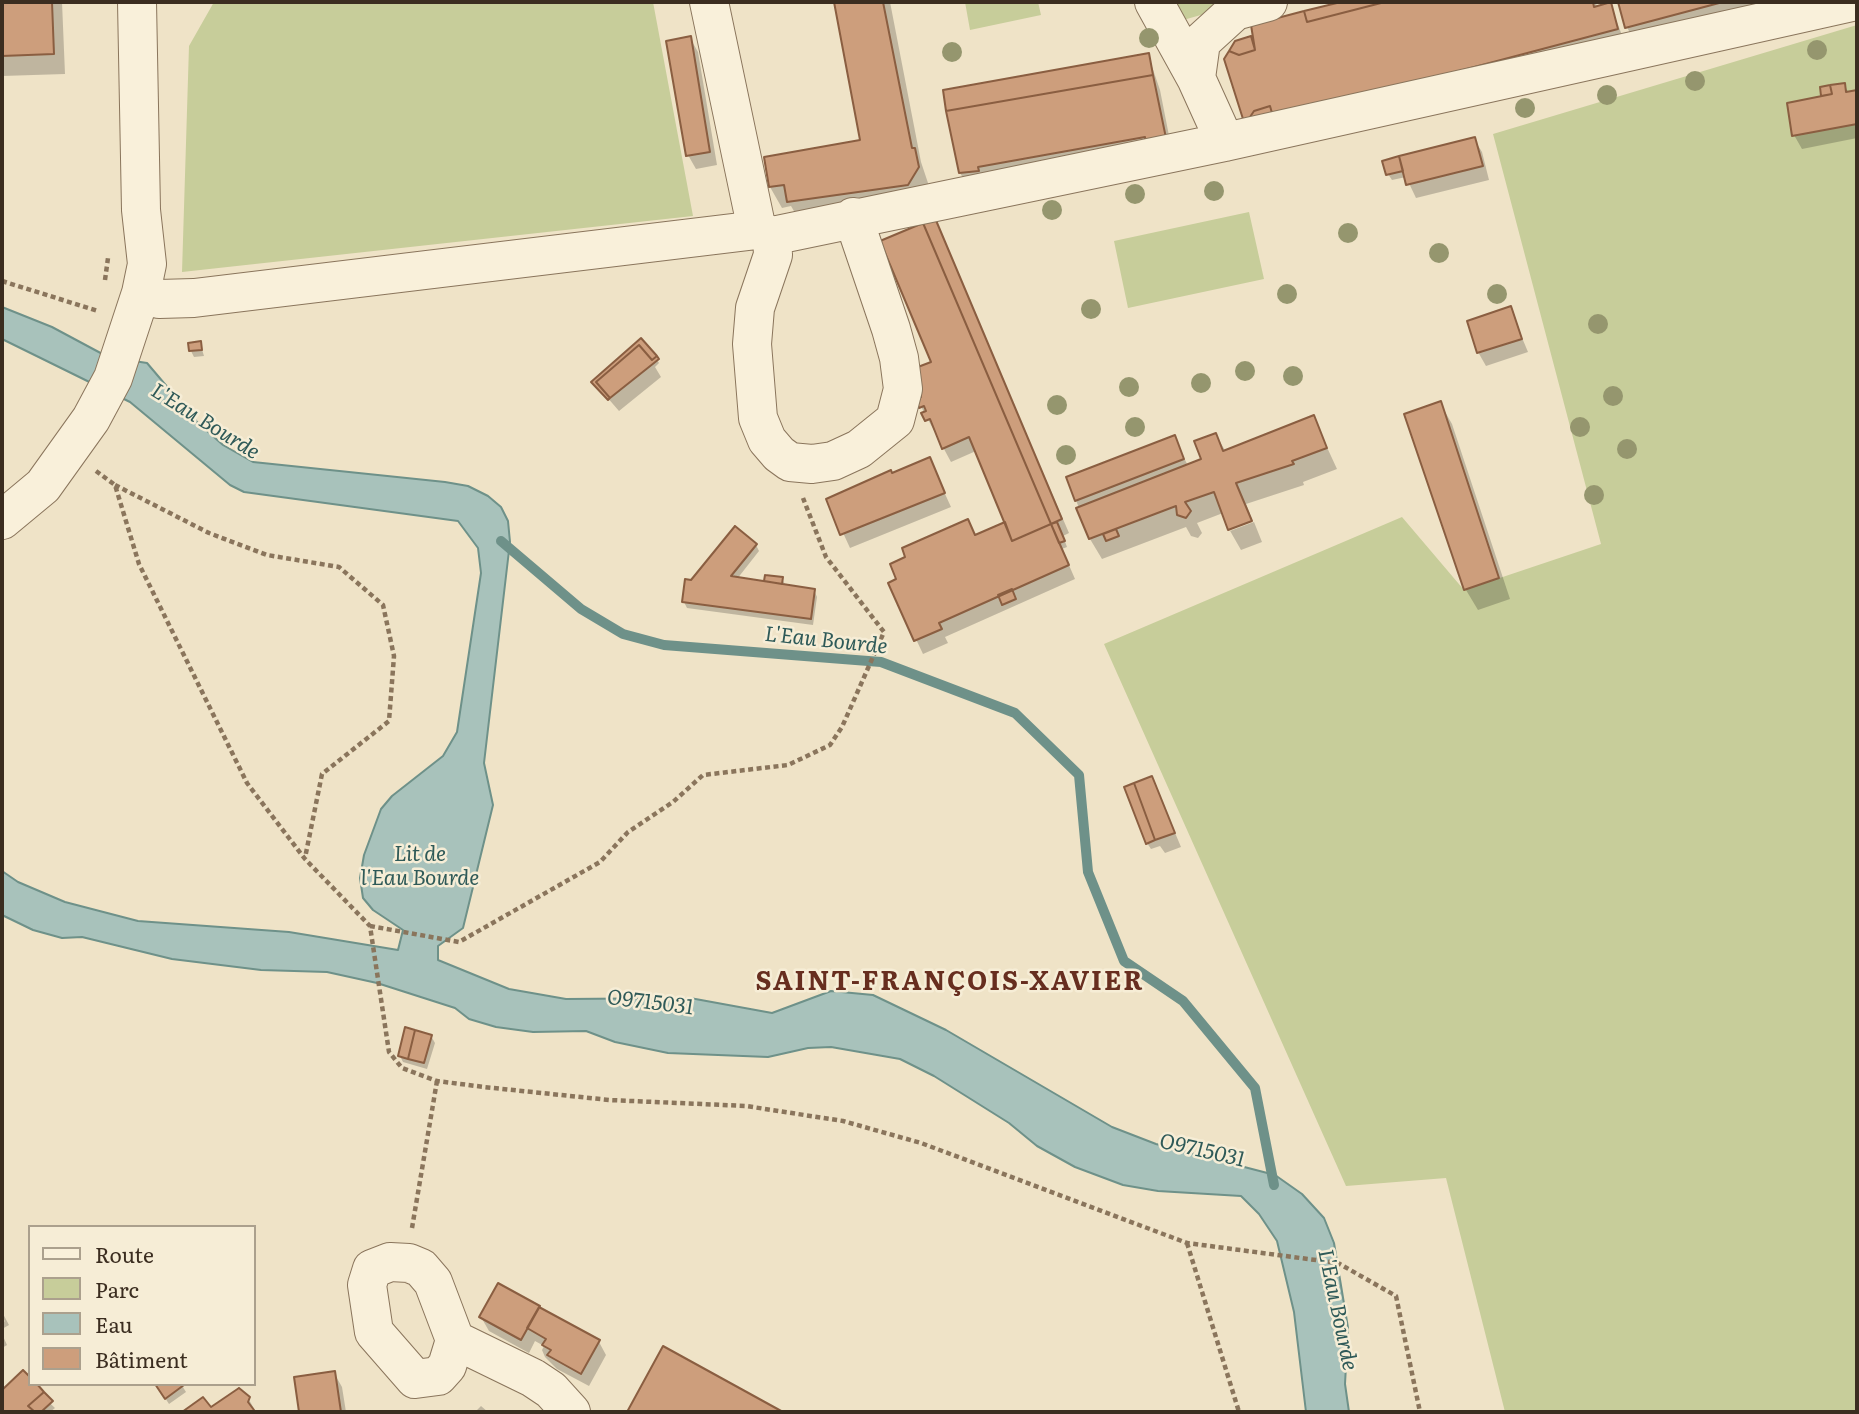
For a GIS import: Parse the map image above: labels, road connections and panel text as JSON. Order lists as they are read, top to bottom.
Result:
{
  "districts": ["SAINT-FRANÇOIS-XAVIER"],
  "water": ["L'Eau Bourde", "Lit de l'Eau Bourde", "O9715031"],
  "legend": [
    "Route",
    "Parc",
    "Eau",
    "Bâtiment"
  ]
}
